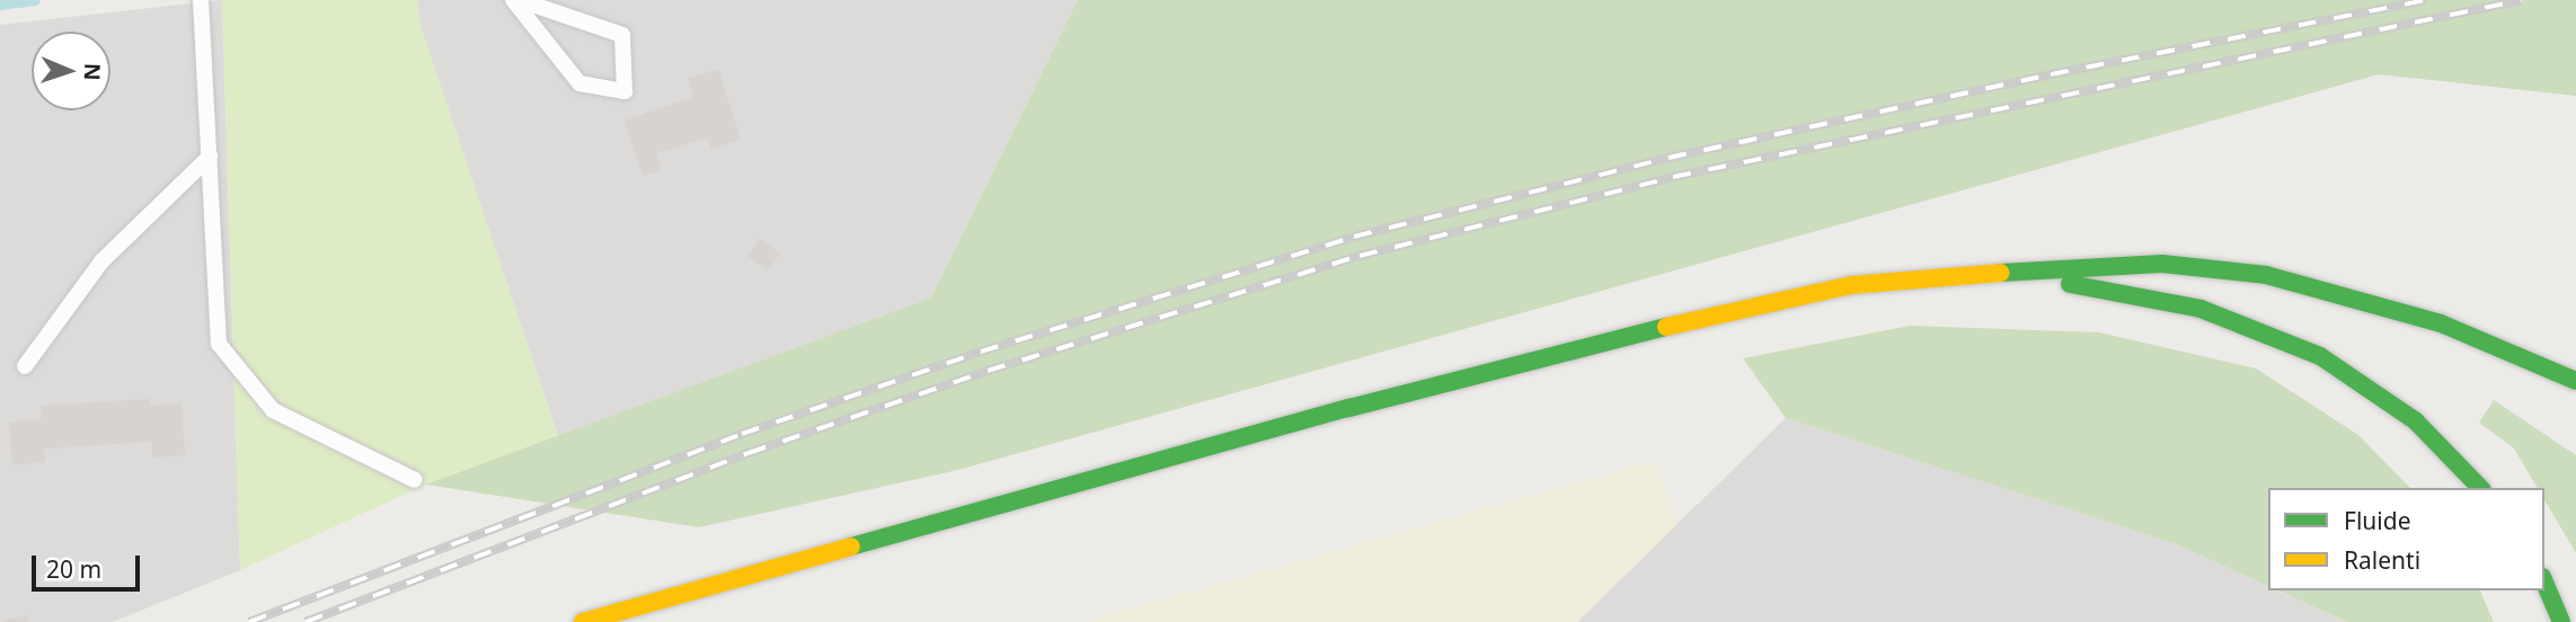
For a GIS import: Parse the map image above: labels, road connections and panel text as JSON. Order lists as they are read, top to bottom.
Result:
{
  "legend": ["Fluide", "Ralenti"],
  "scale_bar": "20 m",
  "north": "right"
}
